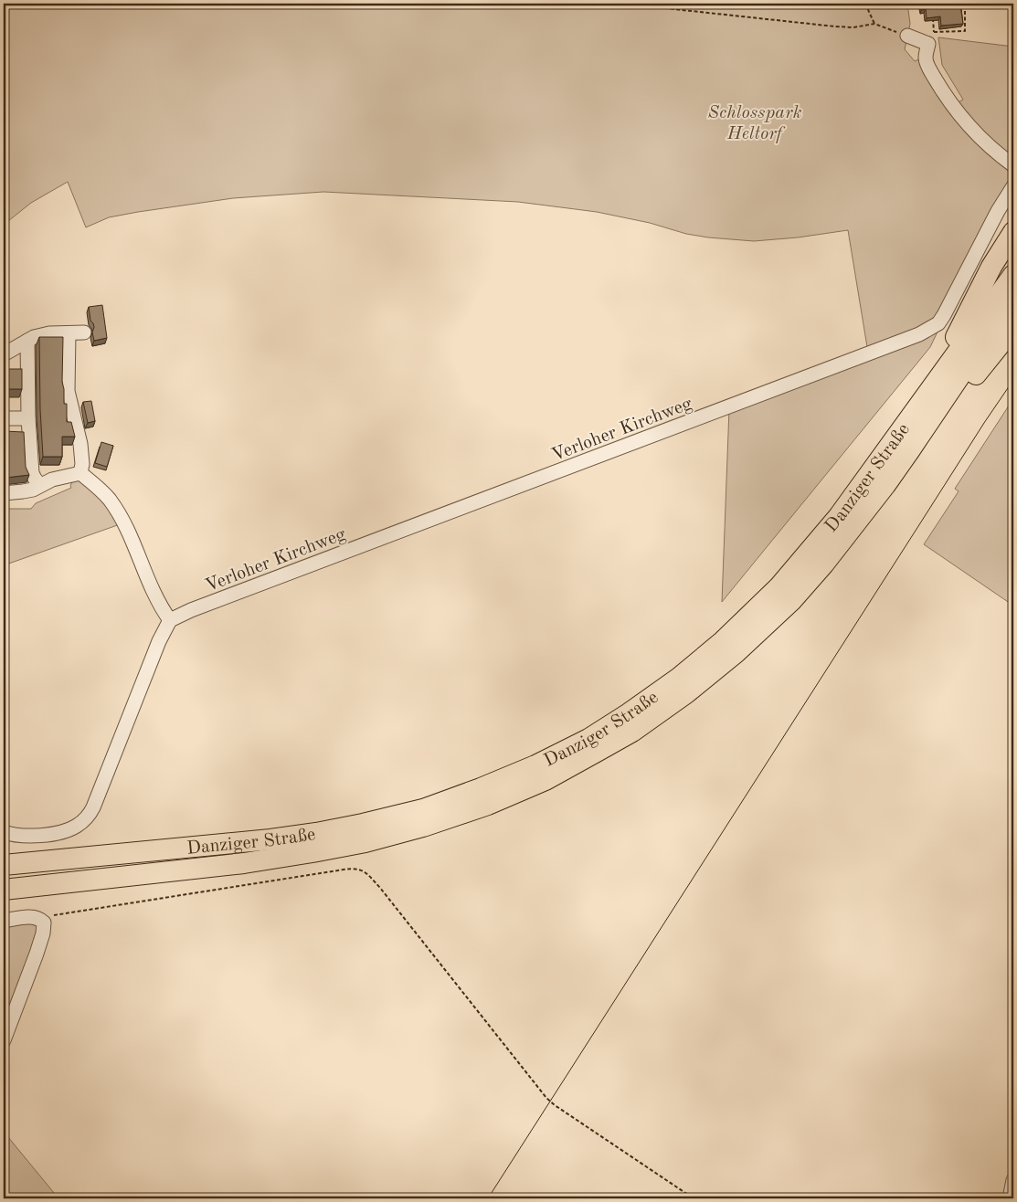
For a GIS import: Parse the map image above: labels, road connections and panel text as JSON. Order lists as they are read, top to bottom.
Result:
{
  "streets": {
    "highway": ["Danziger Straße"],
    "street": ["Verloher Kirchweg"]
  },
  "parks": ["Schlosspark Heltorf"]
}
